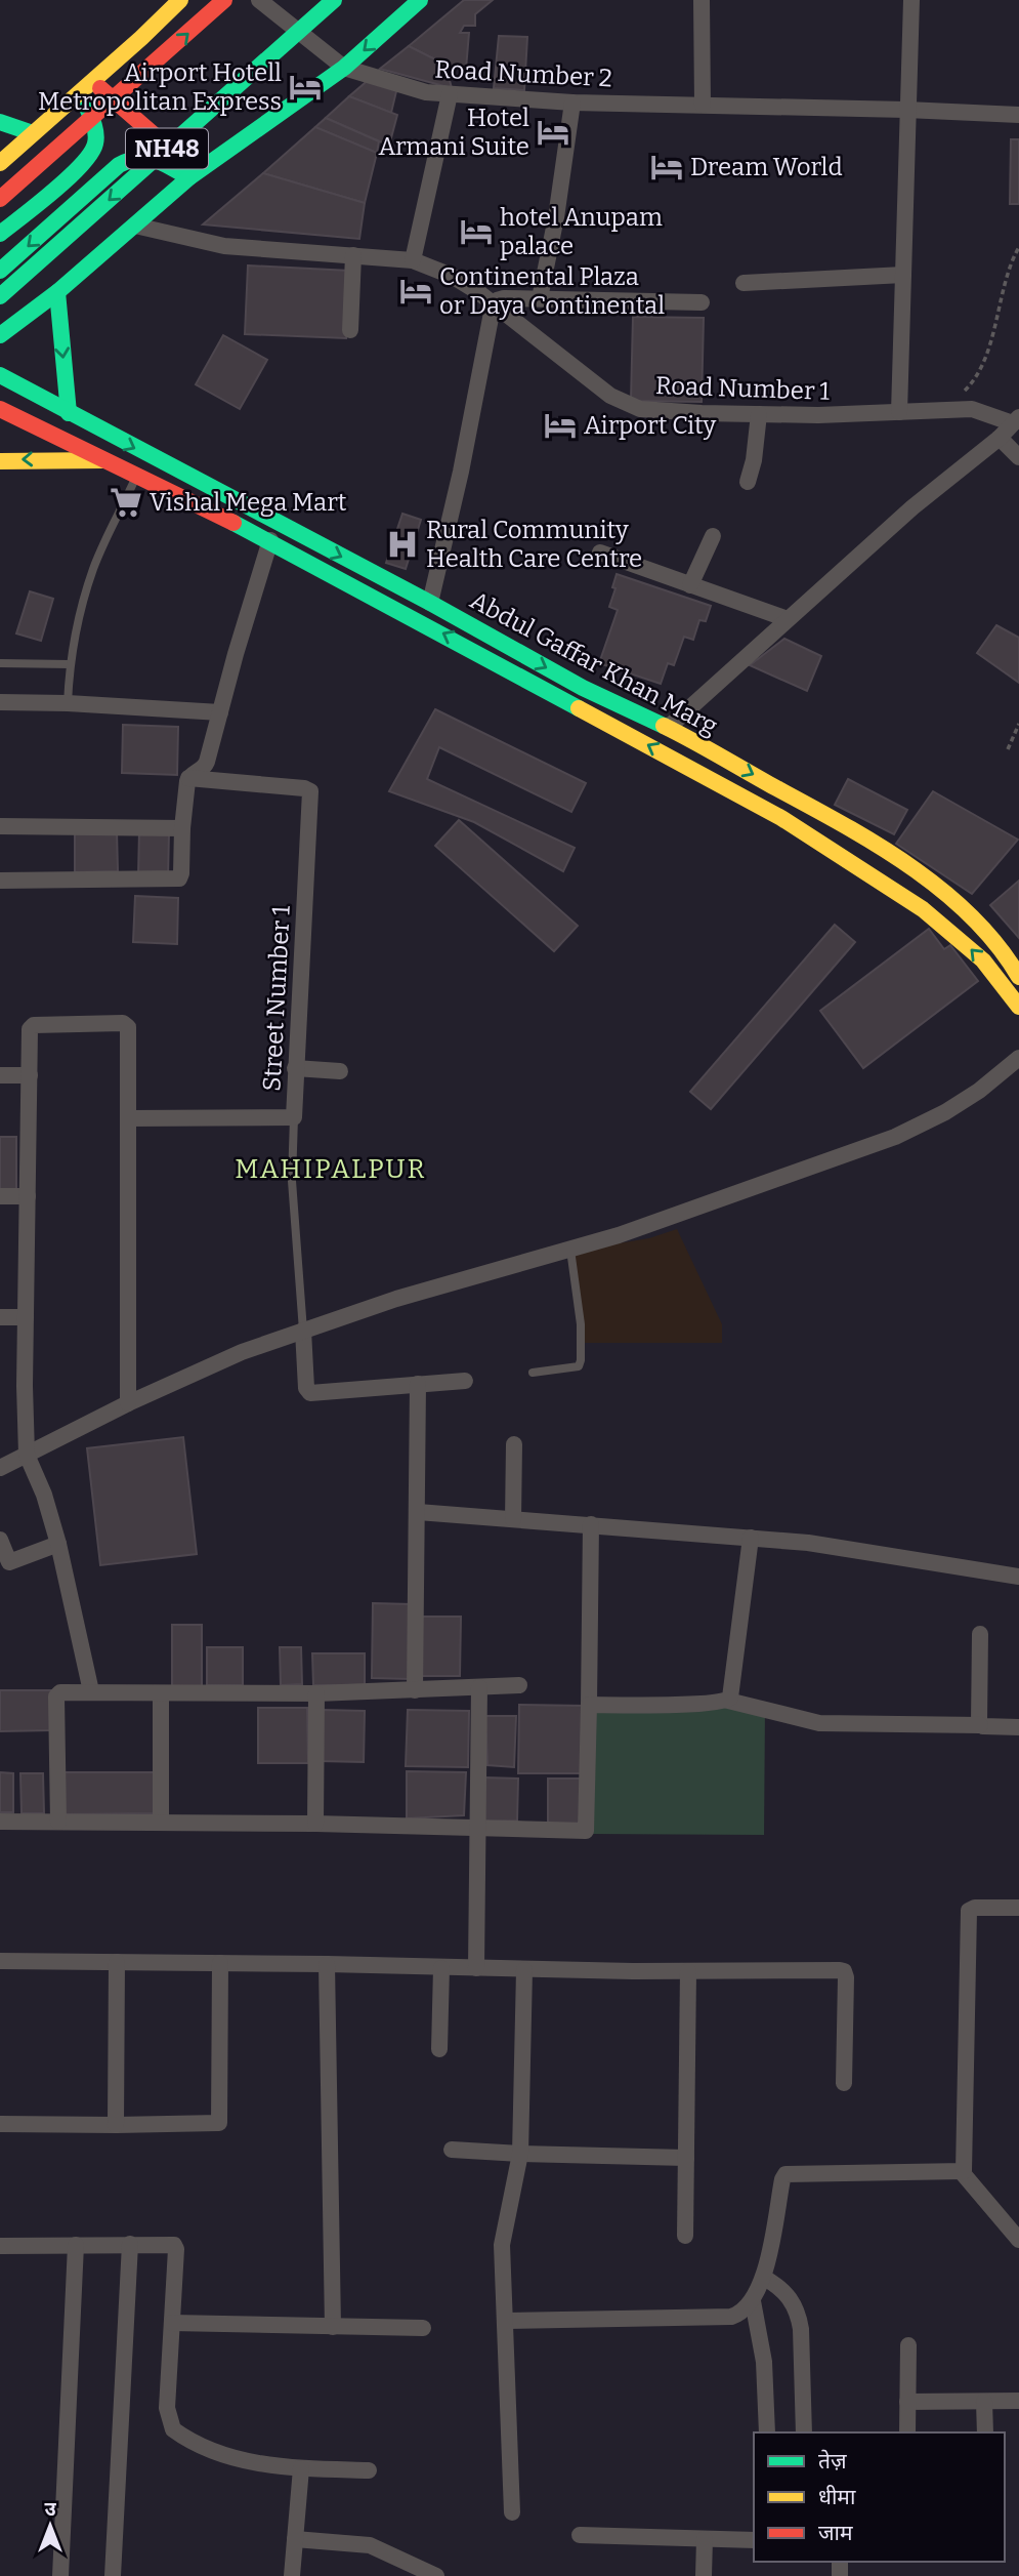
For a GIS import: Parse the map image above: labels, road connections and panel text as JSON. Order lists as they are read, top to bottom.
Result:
{
  "streets": {
    "main road": ["NH48", "Abdul Gaffar Khan Marg"],
    "street": ["Road Number 2", "Road Number 1", "Street Number 1"]
  },
  "districts": ["MAHIPALPUR"],
  "places": {
    "hotel": [
      "Airport Hotell Metropolitan Express",
      "Hotel Armani Suite",
      "Dream World",
      "hotel Anupam palace",
      "Continental Plaza or Daya Continental",
      "Airport City"
    ],
    "supermarket": ["Vishal Mega Mart"],
    "hospital": ["Rural Community Health Care Centre"]
  },
  "legend": ["तेज़", "धीमा", "जाम"],
  "north": "top"
}
